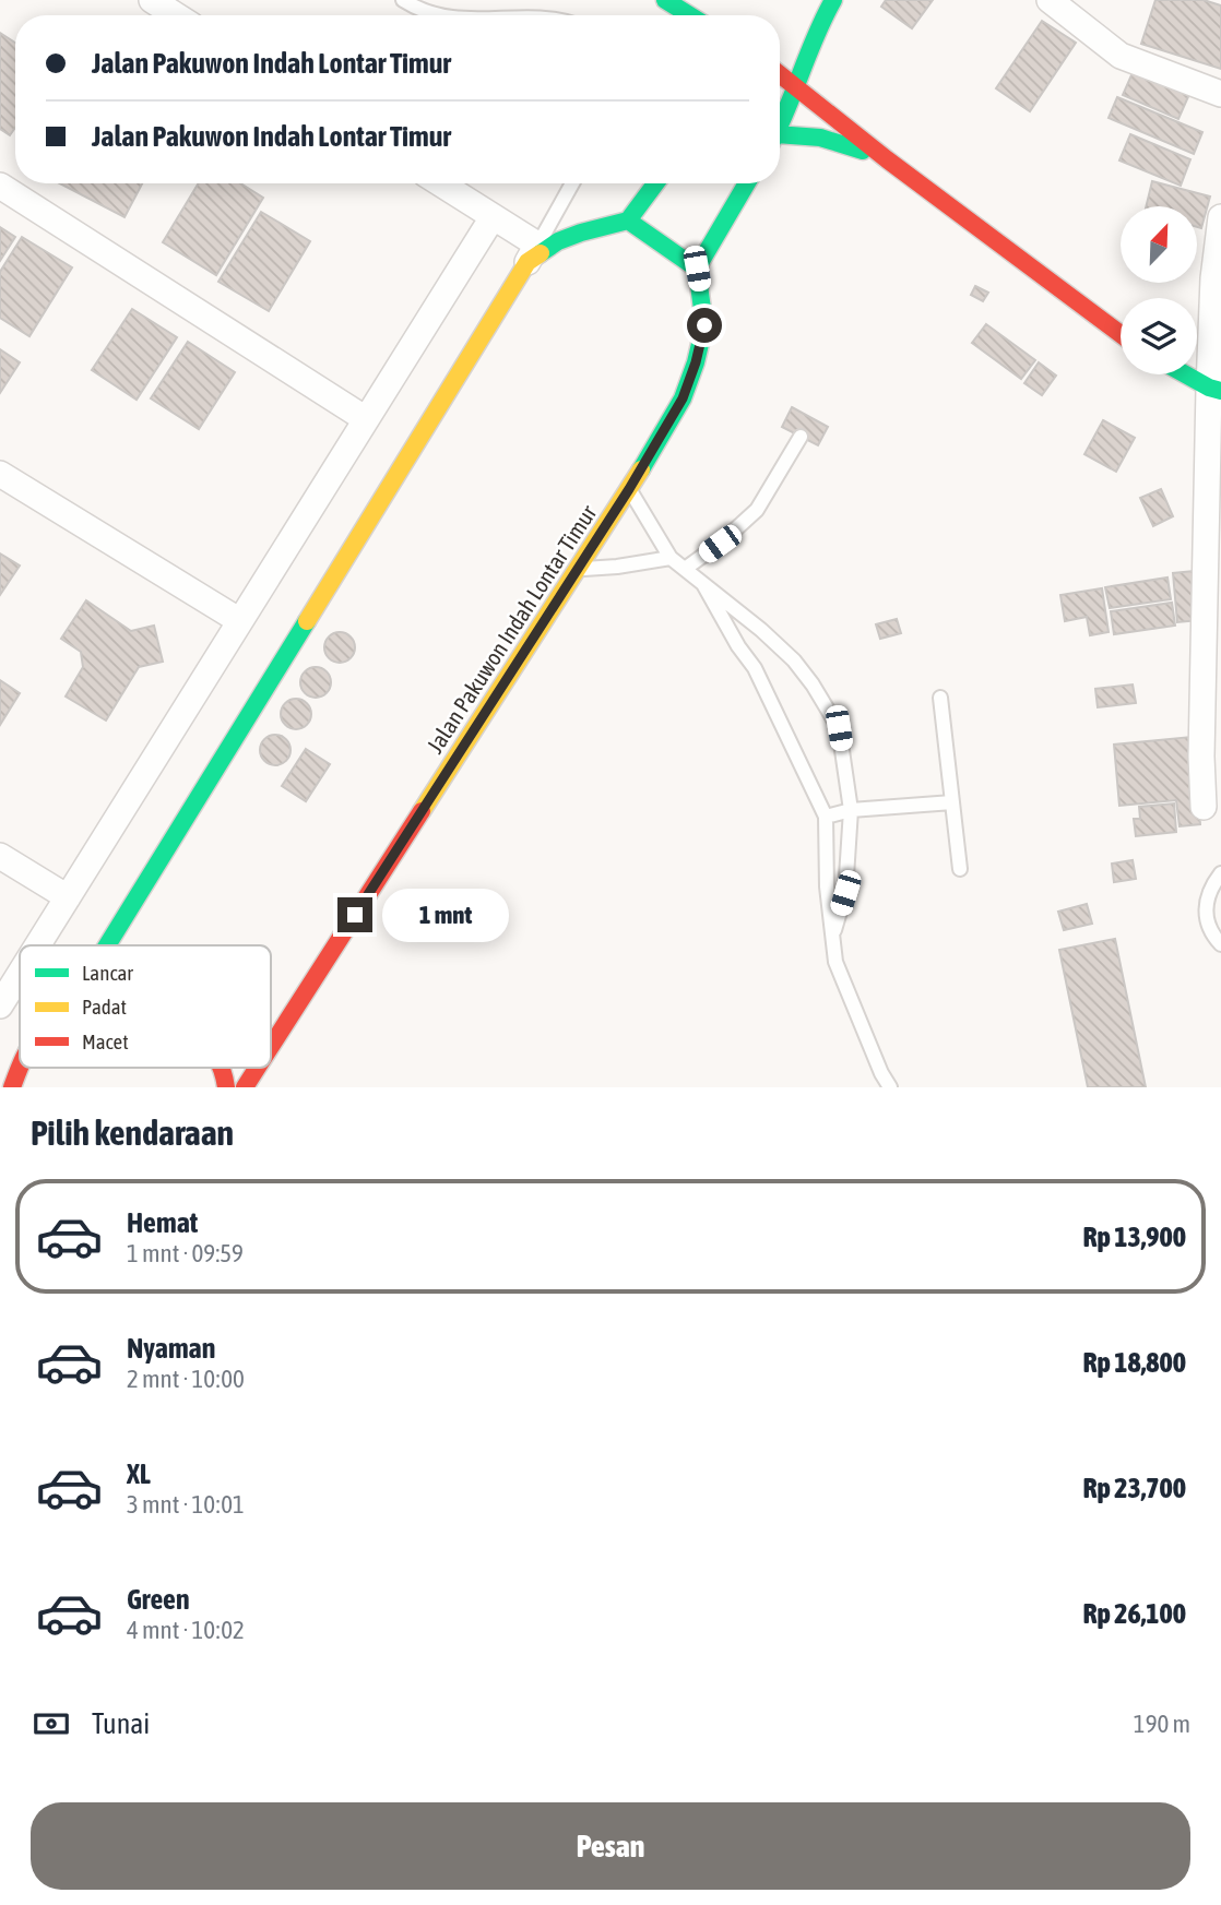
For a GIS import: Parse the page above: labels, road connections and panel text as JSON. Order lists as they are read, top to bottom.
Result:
{
  "streets": {
    "street": ["Jalan Pakuwon Indah Lontar Timur"]
  },
  "legend": ["Lancar", "Padat", "Macet"],
  "north": "top right",
  "page": {
    "banner": ["Jalan Pakuwon Indah Lontar Timur", "Jalan Pakuwon Indah Lontar Timur"],
    "bubble": "1 mnt",
    "heading": "Pilih kendaraan",
    "list": [
      {
        "name": "Hemat",
        "note": "1 mnt · 09:59",
        "value": "Rp 13,900"
      },
      {
        "name": "Nyaman",
        "note": "2 mnt · 10:00",
        "value": "Rp 18,800"
      },
      {
        "name": "XL",
        "note": "3 mnt · 10:01",
        "value": "Rp 23,700"
      },
      {
        "name": "Green",
        "note": "4 mnt · 10:02",
        "value": "Rp 26,100"
      }
    ],
    "pay": ["Tunai", "190 m"],
    "buttons": "Pesan"
  }
}
